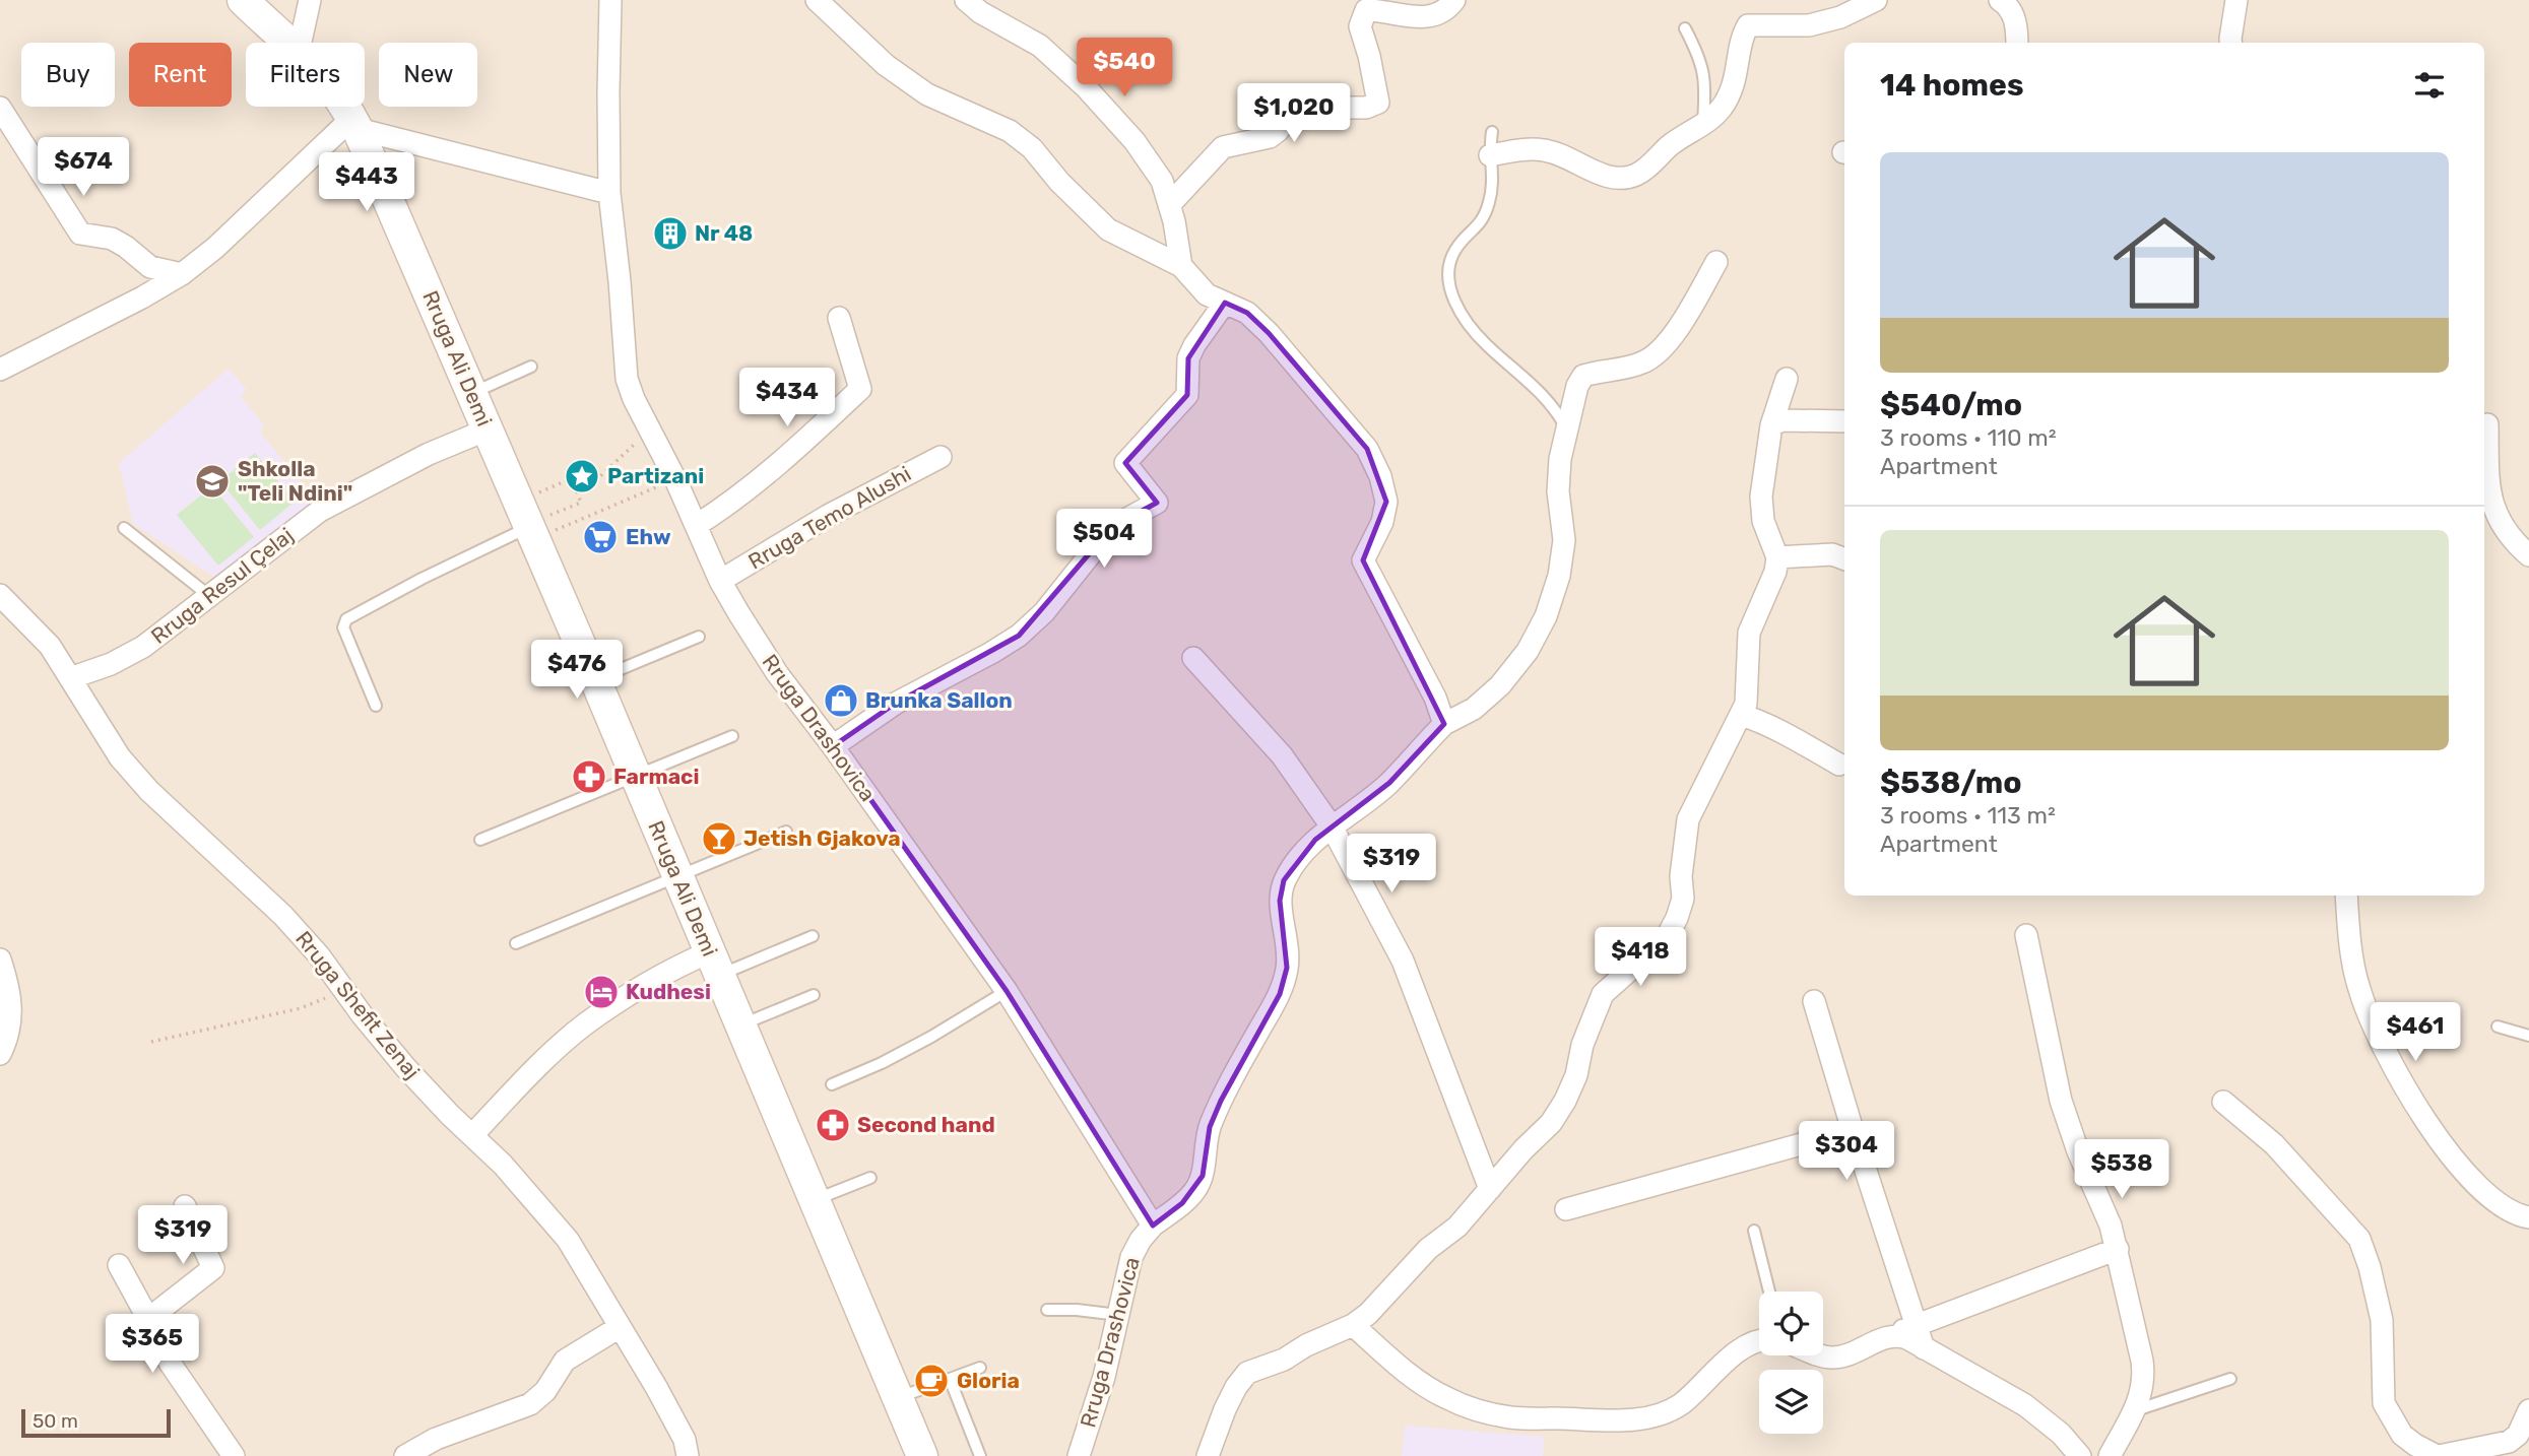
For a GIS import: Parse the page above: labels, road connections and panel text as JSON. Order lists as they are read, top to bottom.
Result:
{
  "streets": {
    "main road": ["Rruga Ali Demi"],
    "street": [
      "Rruga Temo Alushi",
      "Rruga Resul Çelaj",
      "Rruga Drashovica",
      "Rruga Shefit Zenaj"
    ]
  },
  "crossings": [
    ["Rruga Ali Demi", "Rruga Resul Çelaj"],
    ["Rruga Temo Alushi", "Rruga Drashovica"],
    ["Rruga Resul Çelaj", "Rruga Shefit Zenaj"]
  ],
  "places": {
    "building": ["Nr 48"],
    "place": ["Partizani"],
    "school or university": ["Shkolla \"Teli Ndini\""],
    "supermarket": ["Ehw"],
    "shop": ["Brunka Sallon"],
    "pharmacy": ["Farmaci", "Second hand"],
    "bar": ["Jetish Gjakova"],
    "hotel": ["Kudhesi"],
    "cafe": ["Gloria"]
  },
  "scale_bar": "50 m",
  "page": {
    "price": [
      "$540",
      "$1,020",
      "$674",
      "$443",
      "$434",
      "$504",
      "$476",
      "$319",
      "$418",
      "$461",
      "$304",
      "$538",
      "$319",
      "$365"
    ],
    "chip": [
      "Buy",
      "Rent",
      "Filters",
      "New"
    ],
    "heading": "14 homes",
    "list": [
      {
        "name": "$540/mo",
        "note": "3 rooms · 110 m² · Apartment"
      },
      {
        "name": "$538/mo",
        "note": "3 rooms · 113 m² · Apartment"
      }
    ],
    "scale": "50 m"
  }
}
